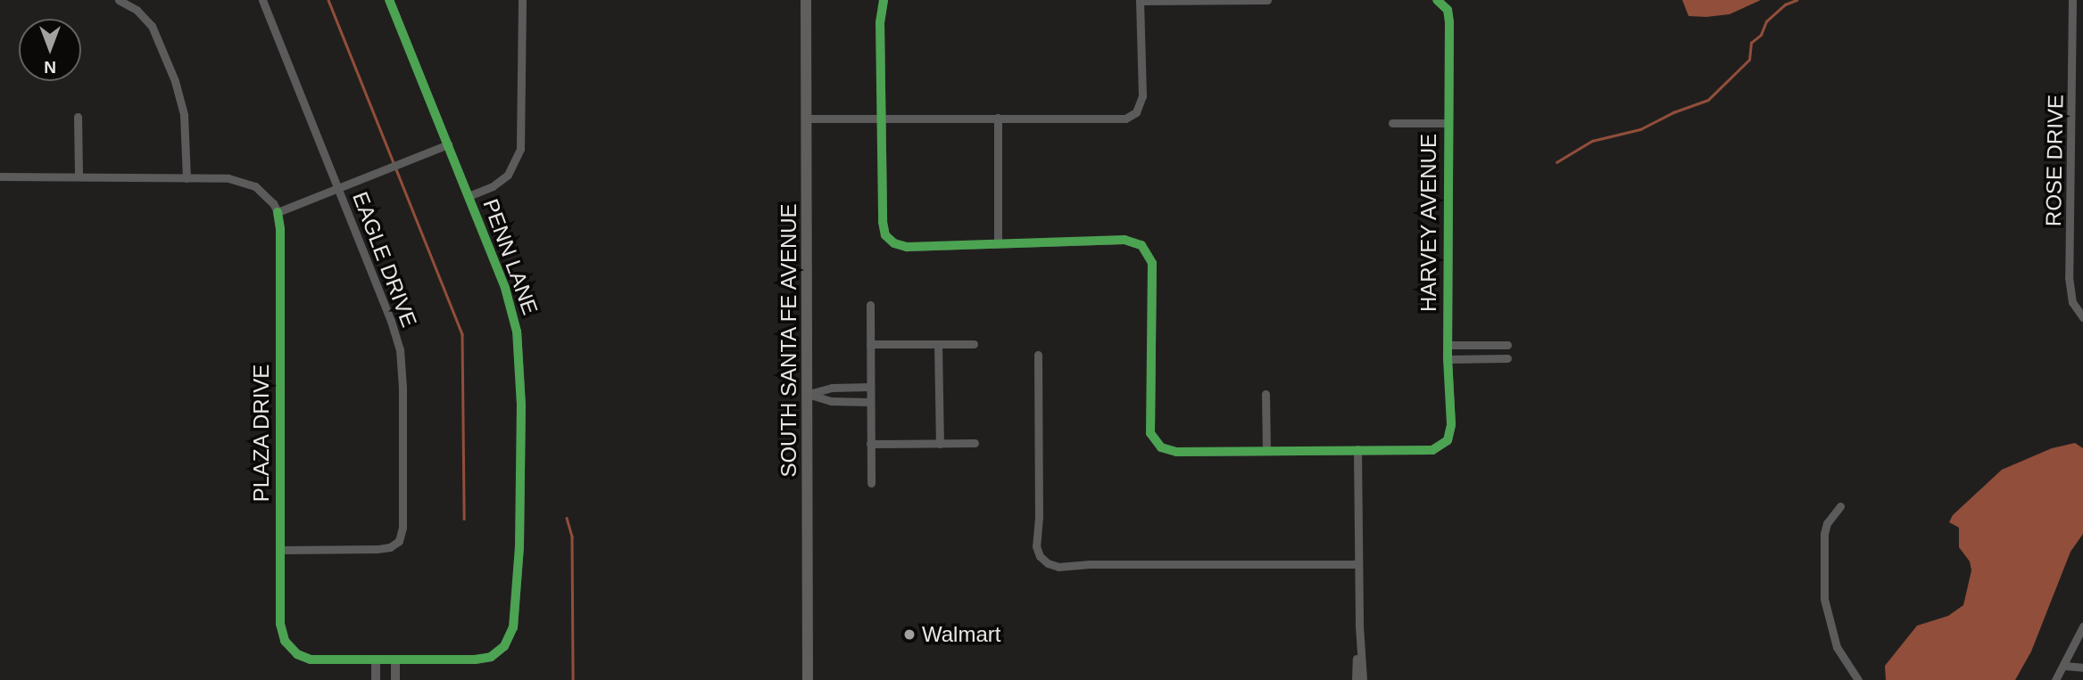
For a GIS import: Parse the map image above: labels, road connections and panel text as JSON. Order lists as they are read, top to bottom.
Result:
{
  "streets": {
    "main road": ["SOUTH SANTA FE AVENUE"],
    "street": [
      "ROSE DRIVE",
      "HARVEY AVENUE",
      "PENN LANE",
      "EAGLE DRIVE",
      "PLAZA DRIVE"
    ]
  },
  "crossings": [
    ["EAGLE DRIVE", "PLAZA DRIVE"]
  ],
  "places": ["Walmart"],
  "north": "bottom"
}
